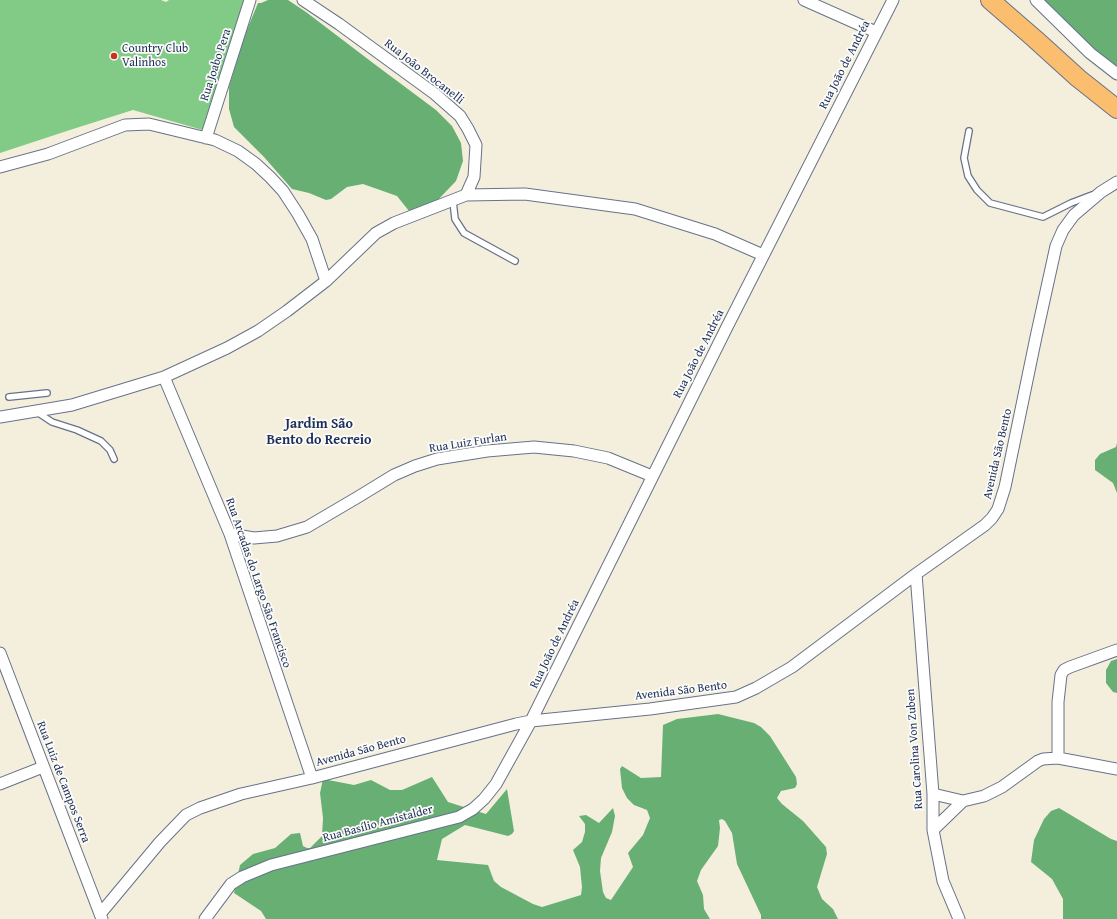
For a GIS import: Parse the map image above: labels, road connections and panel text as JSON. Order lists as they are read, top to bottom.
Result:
{
  "streets": {
    "street": [
      "Rua Joabo Pera",
      "Rua João de Andréa",
      "Rua João Brocanelli",
      "Rua Luiz Furlan",
      "Avenida São Bento",
      "Rua Arcadas do Largo São Francisco",
      "Rua Carolina Von Zuben",
      "Rua Luiz de Campos Serra",
      "Rua Basílio Amistalder"
    ]
  },
  "crossings": [
    ["Rua João de Andréa", "Rua Luiz Furlan"],
    ["Rua João de Andréa", "Avenida São Bento"],
    ["Rua João de Andréa", "Rua Basílio Amistalder"],
    ["Rua Luiz Furlan", "Rua Arcadas do Largo São Francisco"],
    ["Avenida São Bento", "Rua Arcadas do Largo São Francisco"],
    ["Avenida São Bento", "Rua Carolina Von Zuben"],
    ["Avenida São Bento", "Rua Luiz de Campos Serra"],
    ["Avenida São Bento", "Rua Basílio Amistalder"]
  ],
  "districts": ["Jardim São Bento do Recreio"],
  "places": ["Country Club Valinhos"]
}
